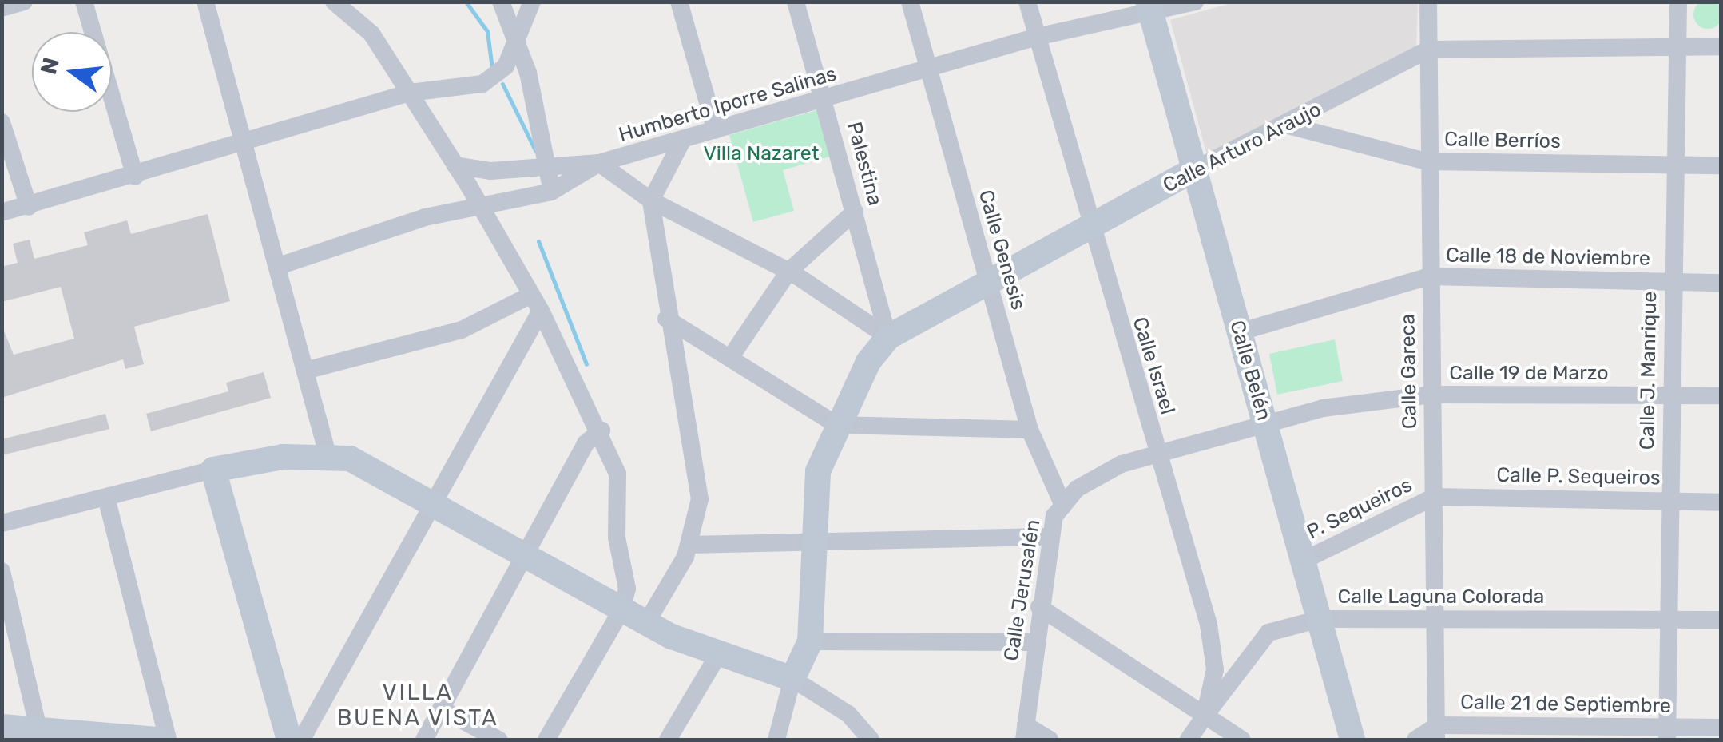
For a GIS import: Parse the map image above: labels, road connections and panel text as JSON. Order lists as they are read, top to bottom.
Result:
{
  "streets": {
    "street": [
      "Humberto Iporre Salinas",
      "Calle Berríos",
      "Calle Arturo Araujo",
      "Palestina",
      "Calle Genesis",
      "Calle 18 de Noviembre",
      "Calle Israel",
      "Calle Belén",
      "Calle J. Manrique",
      "Calle Gareca",
      "Calle 19 de Marzo",
      "Calle P. Sequeiros",
      "P. Sequeiros",
      "Calle Jerusalén",
      "Calle Laguna Colorada",
      "Calle 21 de Septiembre"
    ]
  },
  "crossings": [
    ["Humberto Iporre Salinas", "Palestina"],
    ["Humberto Iporre Salinas", "Calle Genesis"],
    ["Humberto Iporre Salinas", "Calle Israel"],
    ["Humberto Iporre Salinas", "Calle Belén"],
    ["Calle Berríos", "Calle Arturo Araujo"],
    ["Calle Berríos", "Calle J. Manrique"],
    ["Calle Berríos", "Calle Gareca"],
    ["Calle Arturo Araujo", "Palestina"],
    ["Calle Arturo Araujo", "Calle Genesis"],
    ["Calle Arturo Araujo", "Calle Israel"],
    ["Calle Arturo Araujo", "Calle Belén"],
    ["Calle Arturo Araujo", "Calle J. Manrique"],
    ["Calle Arturo Araujo", "Calle Gareca"],
    ["Calle Genesis", "Calle Jerusalén"],
    ["Calle 18 de Noviembre", "Calle Belén"],
    ["Calle 18 de Noviembre", "Calle J. Manrique"],
    ["Calle 18 de Noviembre", "Calle Gareca"],
    ["Calle Israel", "Calle Jerusalén"],
    ["Calle Israel", "Calle Laguna Colorada"],
    ["Calle Belén", "P. Sequeiros"],
    ["Calle Belén", "Calle Jerusalén"],
    ["Calle Belén", "Calle Laguna Colorada"],
    ["Calle J. Manrique", "Calle 19 de Marzo"],
    ["Calle J. Manrique", "Calle P. Sequeiros"],
    ["Calle J. Manrique", "Calle Laguna Colorada"],
    ["Calle J. Manrique", "Calle 21 de Septiembre"],
    ["Calle Gareca", "Calle 19 de Marzo"],
    ["Calle Gareca", "Calle P. Sequeiros"],
    ["Calle Gareca", "P. Sequeiros"],
    ["Calle Gareca", "Calle Jerusalén"],
    ["Calle Gareca", "Calle Laguna Colorada"],
    ["Calle Gareca", "Calle 21 de Septiembre"],
    ["Calle 19 de Marzo", "Calle Jerusalén"],
    ["Calle P. Sequeiros", "P. Sequeiros"]
  ],
  "districts": ["VILLA BUENA VISTA"],
  "parks": ["Villa Nazaret"],
  "north": "left"
}
